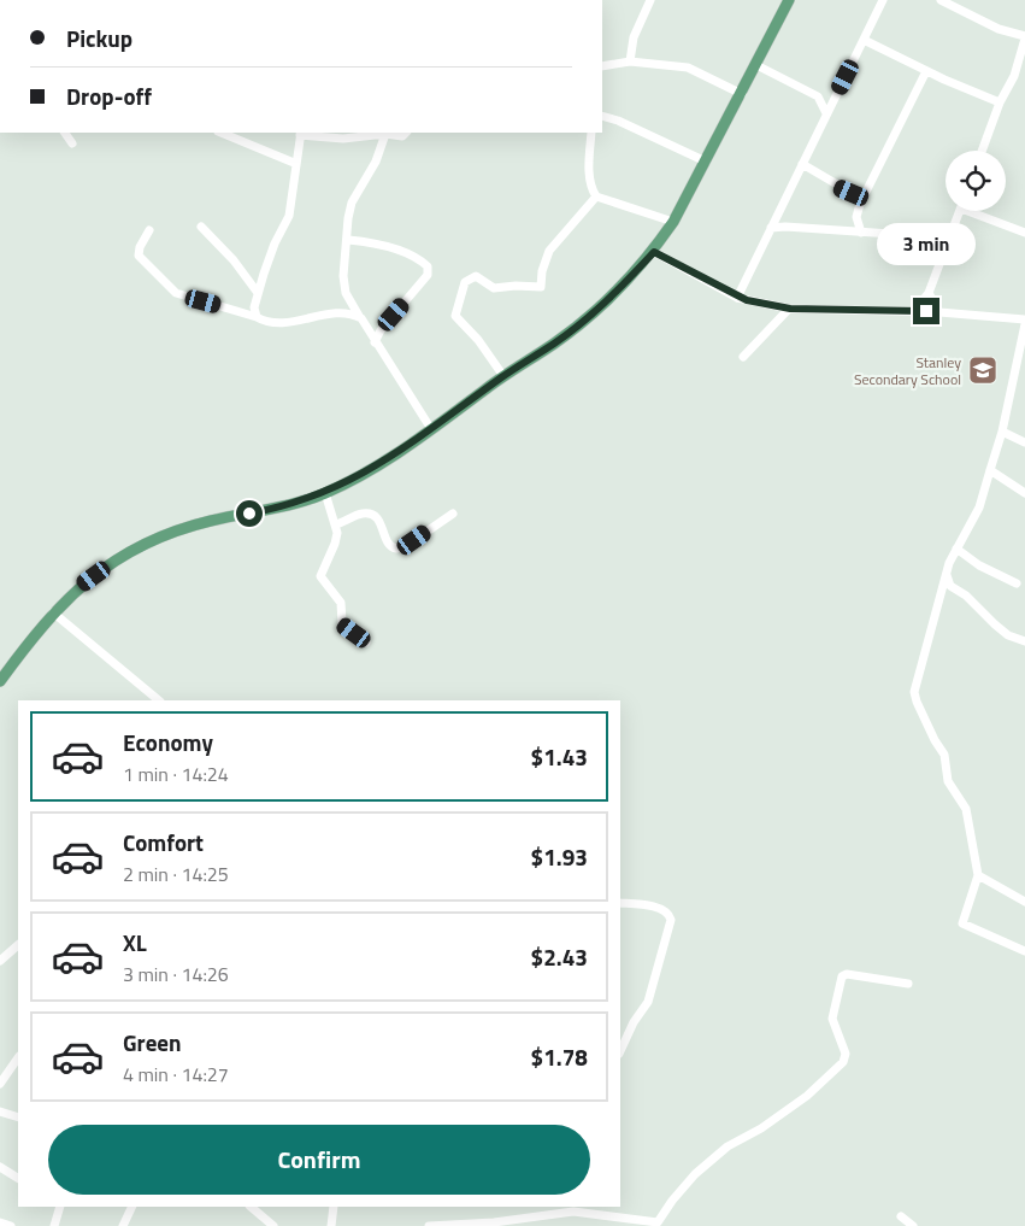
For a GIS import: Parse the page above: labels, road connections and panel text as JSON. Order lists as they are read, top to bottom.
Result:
{
  "places": {
    "school or university": ["Stanley Secondary School"]
  },
  "page": {
    "banner": ["Pickup", "Drop-off"],
    "bubble": "3 min",
    "list": [
      {
        "name": "Economy",
        "note": "1 min · 14:24",
        "value": "$1.43"
      },
      {
        "name": "Comfort",
        "note": "2 min · 14:25",
        "value": "$1.93"
      },
      {
        "name": "XL",
        "note": "3 min · 14:26",
        "value": "$2.43"
      },
      {
        "name": "Green",
        "note": "4 min · 14:27",
        "value": "$1.78"
      }
    ],
    "buttons": "Confirm"
  }
}
